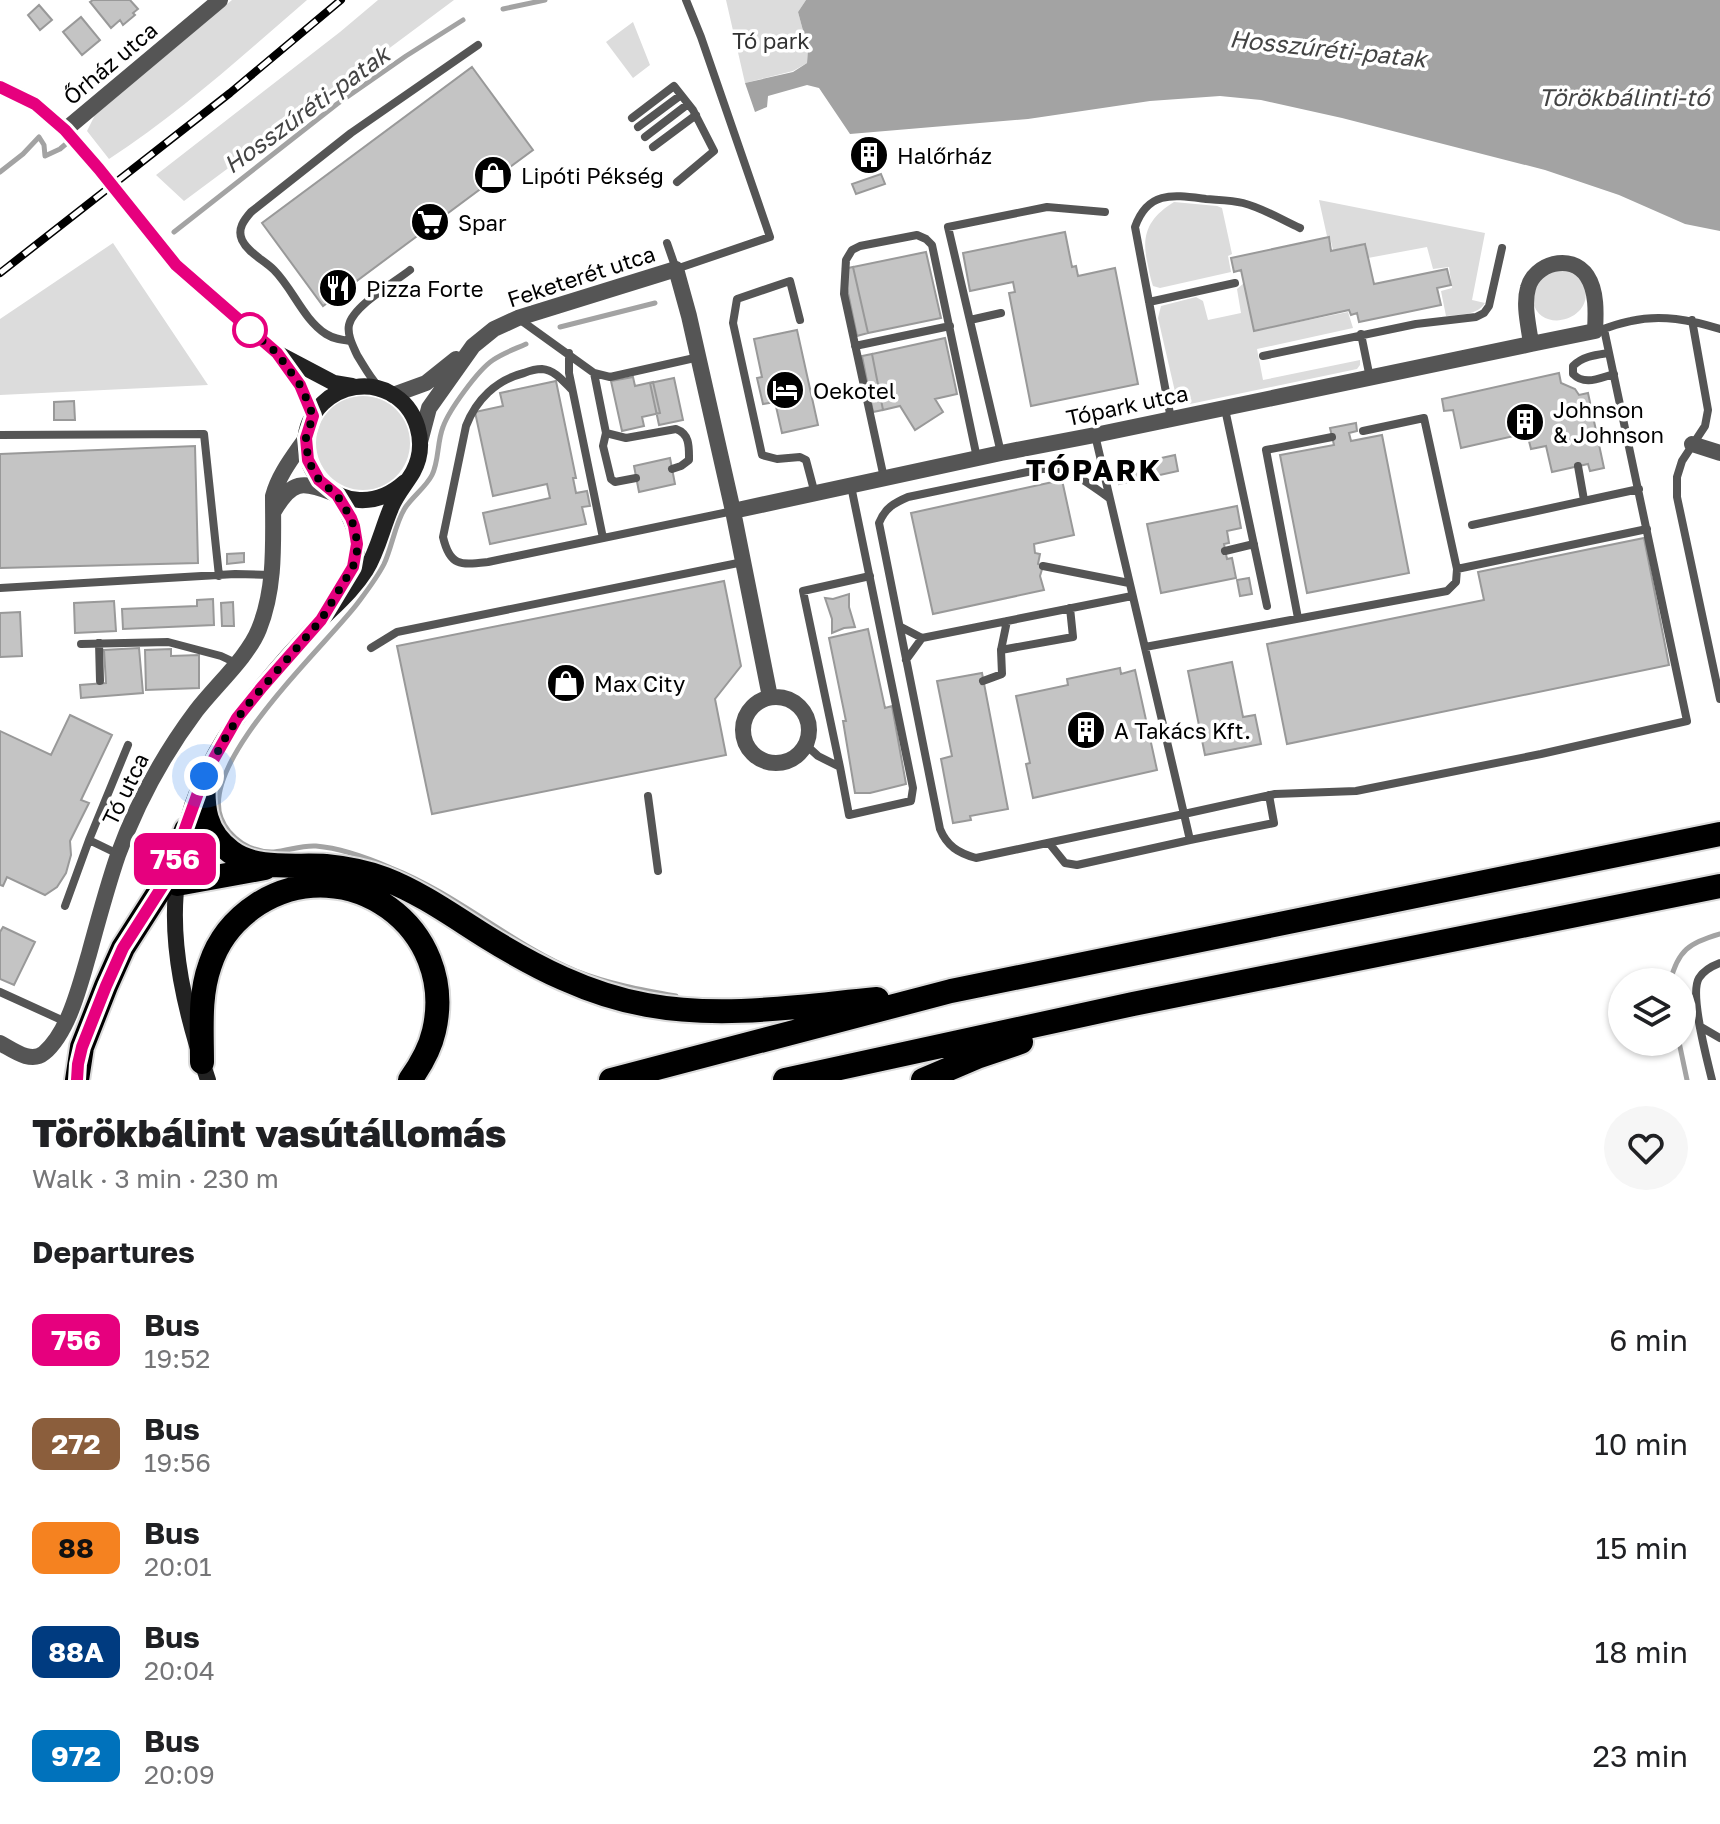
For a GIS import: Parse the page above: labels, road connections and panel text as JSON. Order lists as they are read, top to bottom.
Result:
{
  "streets": {
    "street": [
      "Őrház utca",
      "Feketerét utca",
      "Tópark utca",
      "Tó utca"
    ]
  },
  "crossings": [
    ["Feketerét utca", "Tó utca"]
  ],
  "districts": ["TÓPARK"],
  "water": ["Hosszúréti-patak", "Törökbálinti-tó"],
  "parks": ["Tó park"],
  "places": {
    "building": ["Halőrház", "Johnson & Johnson", "A Takács Kft."],
    "shop": ["Lipóti Pékség", "Max City"],
    "supermarket": ["Spar"],
    "restaurant": ["Pizza Forte"],
    "hotel": ["Oekotel"]
  },
  "lines": ["bus line 756"],
  "page": {
    "on_map": "756",
    "heading": [
      ["Törökbálint vasútállomás", "Walk · 3 min · 230 m"],
      "Departures"
    ],
    "list": [
      {
        "mark": "756",
        "name": "Bus",
        "note": "19:52",
        "value": "6 min"
      },
      {
        "mark": "272",
        "name": "Bus",
        "note": "19:56",
        "value": "10 min"
      },
      {
        "mark": "88",
        "name": "Bus",
        "note": "20:01",
        "value": "15 min"
      },
      {
        "mark": "88A",
        "name": "Bus",
        "note": "20:04",
        "value": "18 min"
      },
      {
        "mark": "972",
        "name": "Bus",
        "note": "20:09",
        "value": "23 min"
      }
    ]
  }
}
